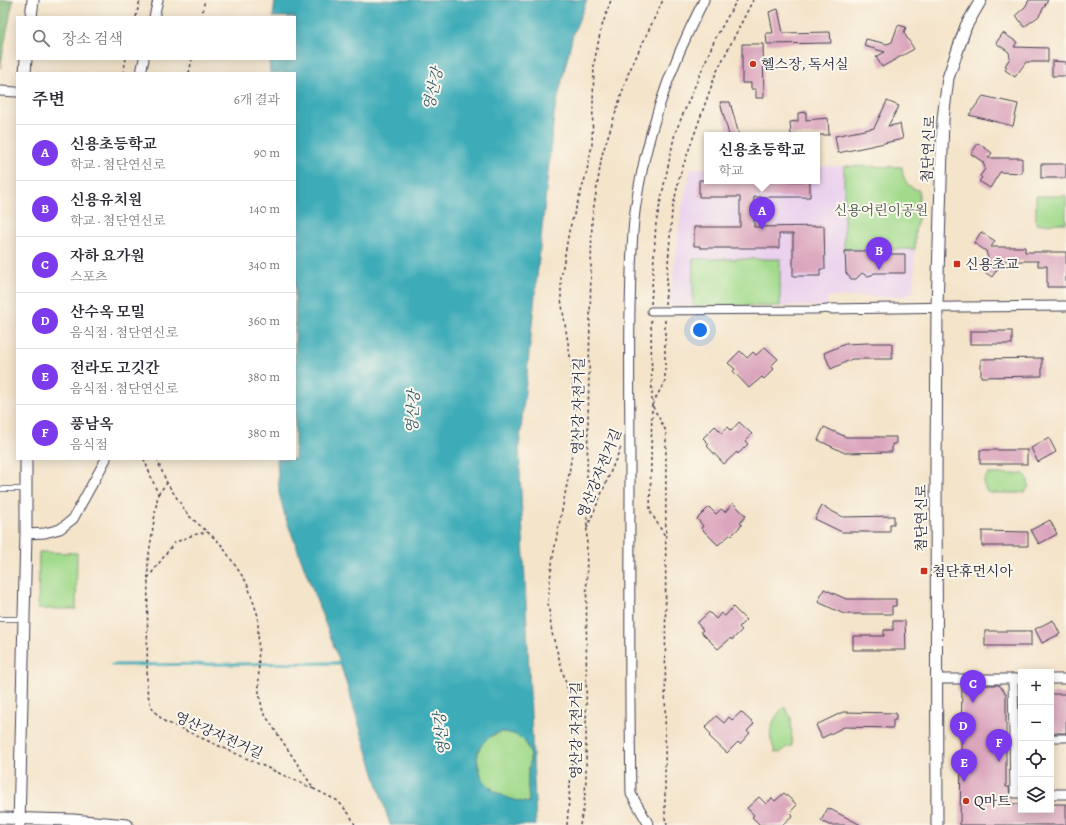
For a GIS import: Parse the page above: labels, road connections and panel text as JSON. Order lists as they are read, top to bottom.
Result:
{
  "streets": {
    "street": ["첨단연신로"],
    "path": ["영산강 자전거길", "영산강자전거길"]
  },
  "crossings": [
    ["영산강 자전거길", "영산강자전거길"]
  ],
  "water": ["영산강"],
  "parks": ["신용어린이공원"],
  "places": {
    "other": ["헬스장, 독서실", "Q마트"],
    "transit": ["신용초교", "첨단휴먼시아"]
  },
  "page": {
    "search": "장소 검색",
    "heading": ["주변", "6개 결과"],
    "list": [
      {
        "mark": "A",
        "name": "신용초등학교",
        "note": "학교 · 첨단연신로",
        "value": "90 m"
      },
      {
        "mark": "B",
        "name": "신용유치원",
        "note": "학교 · 첨단연신로",
        "value": "140 m"
      },
      {
        "mark": "C",
        "name": "자하 요가원",
        "note": "스포츠",
        "value": "340 m"
      },
      {
        "mark": "D",
        "name": "산수옥 모밀",
        "note": "음식점 · 첨단연신로",
        "value": "360 m"
      },
      {
        "mark": "E",
        "name": "전라도 고깃간",
        "note": "음식점 · 첨단연신로",
        "value": "380 m"
      },
      {
        "mark": "F",
        "name": "풍남옥",
        "note": "음식점",
        "value": "380 m"
      }
    ],
    "popup": ["신용초등학교", "학교"],
    "pins": [
      "A",
      "B",
      "C",
      "D",
      "F",
      "E"
    ],
    "map_buttons": ["+", "−"]
  }
}
